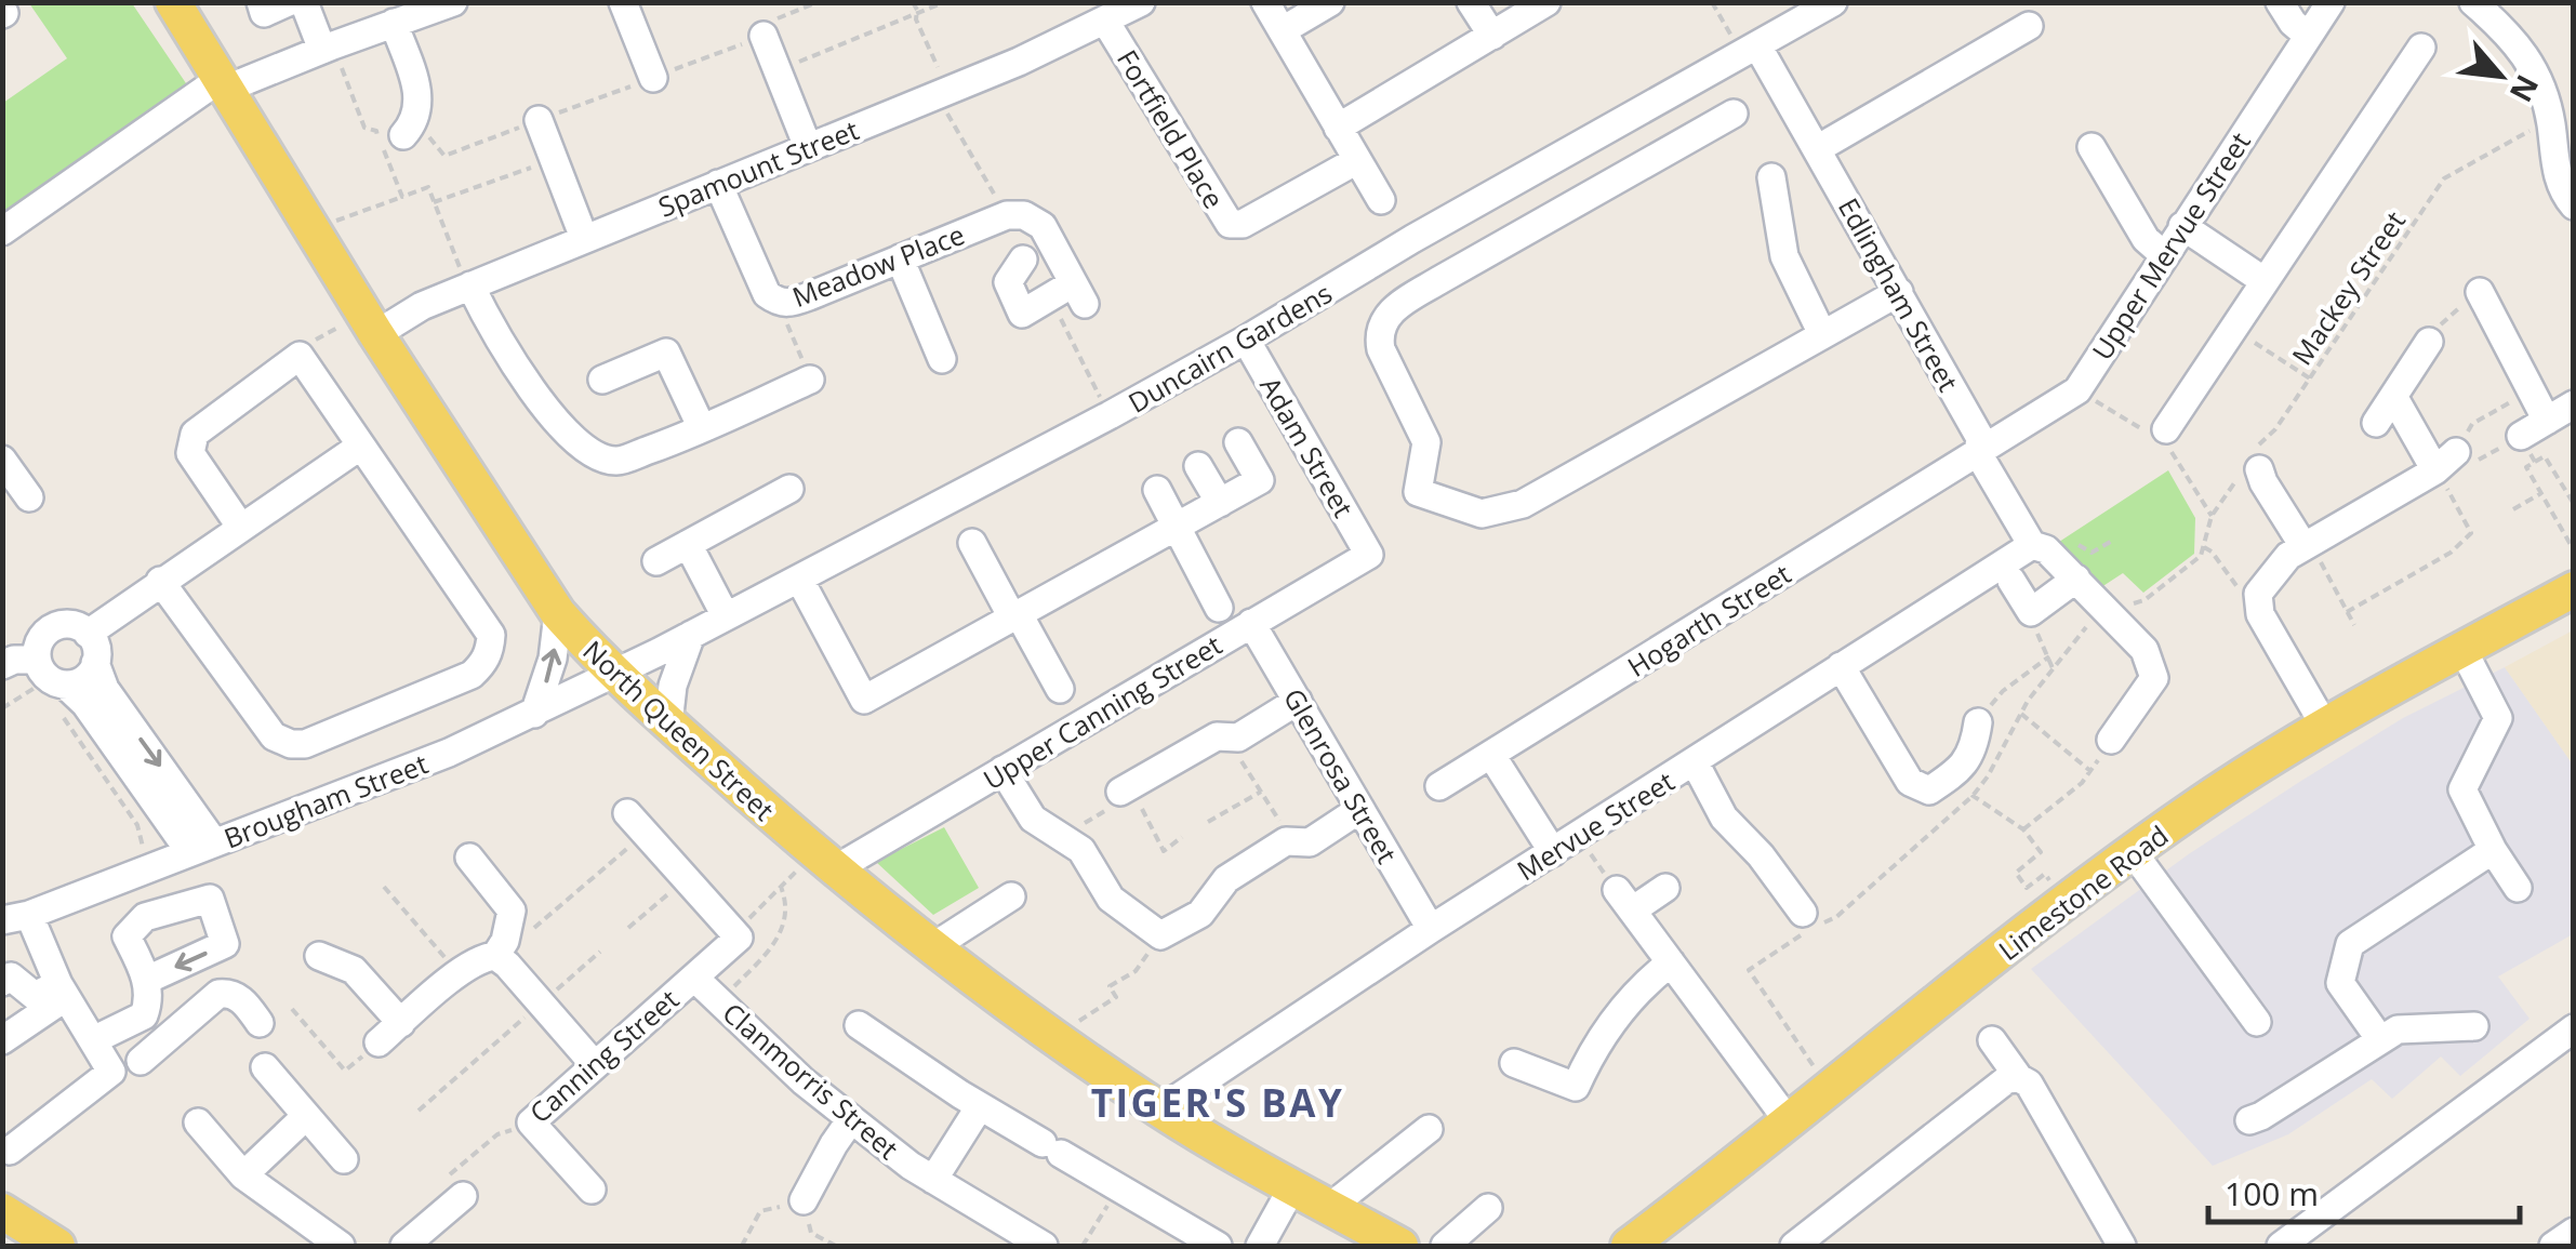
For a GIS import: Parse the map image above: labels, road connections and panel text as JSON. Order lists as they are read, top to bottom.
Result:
{
  "streets": {
    "main road": ["North Queen Street", "Limestone Road"],
    "street": [
      "Fortfield Place",
      "Spamount Street",
      "Upper Mervue Street",
      "Meadow Place",
      "Edlingham Street",
      "Duncairn Gardens",
      "Adam Street",
      "Hogarth Street",
      "Upper Canning Street",
      "Glenrosa Street",
      "Brougham Street",
      "Mervue Street",
      "Canning Street",
      "Clanmorris Street"
    ],
    "path": ["Mackey Street"]
  },
  "crossings": [
    ["Fortfield Place", "Spamount Street"],
    ["Spamount Street", "Meadow Place"],
    ["Spamount Street", "North Queen Street"],
    ["Upper Mervue Street", "Edlingham Street"],
    ["Upper Mervue Street", "Hogarth Street"],
    ["Edlingham Street", "Duncairn Gardens"],
    ["Edlingham Street", "Hogarth Street"],
    ["Edlingham Street", "Mervue Street"],
    ["Duncairn Gardens", "Adam Street"],
    ["Duncairn Gardens", "North Queen Street"],
    ["Duncairn Gardens", "Brougham Street"],
    ["Adam Street", "Upper Canning Street"],
    ["Upper Canning Street", "North Queen Street"],
    ["Upper Canning Street", "Glenrosa Street"],
    ["North Queen Street", "Brougham Street"],
    ["North Queen Street", "Mervue Street"],
    ["Glenrosa Street", "Mervue Street"],
    ["Canning Street", "Clanmorris Street"]
  ],
  "districts": ["TIGER'S BAY"],
  "scale_bar": "100 m",
  "north": "bottom right"
}
